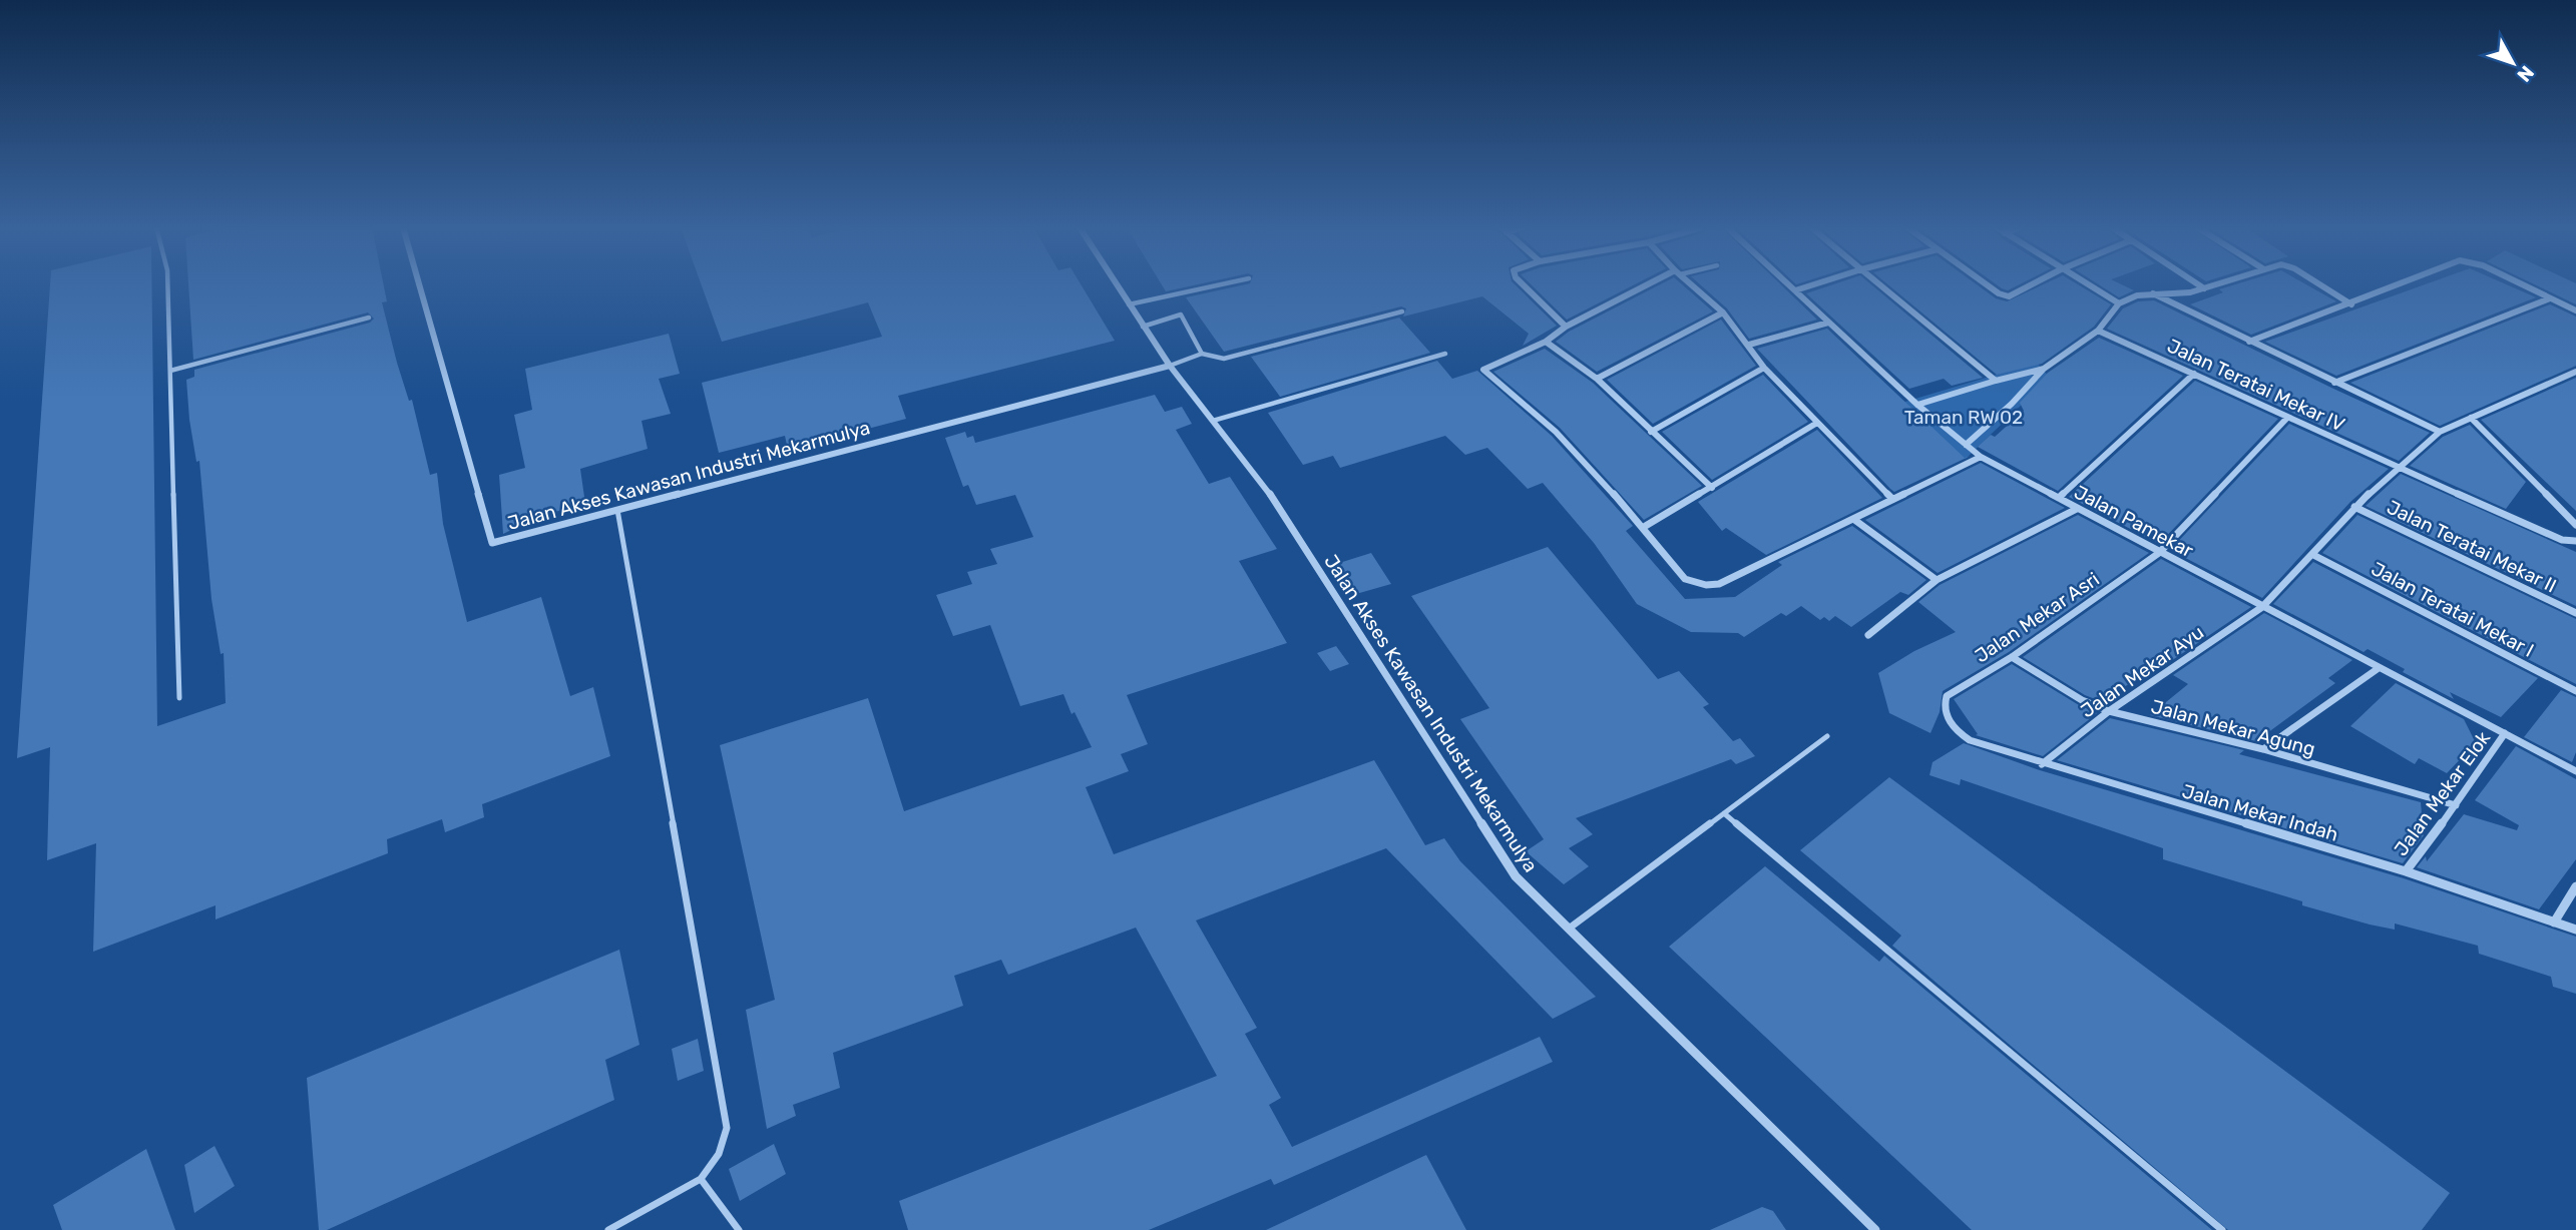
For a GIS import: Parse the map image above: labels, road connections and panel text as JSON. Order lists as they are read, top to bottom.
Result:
{
  "streets": {
    "street": [
      "Jalan Teratai Mekar IV",
      "Jalan Akses Kawasan Industri Mekarmulya",
      "Jalan Pamekar",
      "Jalan Teratai Mekar II",
      "Jalan Teratai Mekar I",
      "Jalan Mekar Asri",
      "Jalan Mekar Ayu",
      "Jalan Mekar Agung",
      "Jalan Mekar Elok",
      "Jalan Mekar Indah"
    ]
  },
  "crossings": [
    ["Jalan Teratai Mekar IV", "Jalan Mekar Asri"],
    ["Jalan Teratai Mekar IV", "Jalan Mekar Ayu"],
    ["Jalan Pamekar", "Jalan Mekar Asri"],
    ["Jalan Pamekar", "Jalan Mekar Ayu"],
    ["Jalan Pamekar", "Jalan Mekar Elok"],
    ["Jalan Teratai Mekar II", "Jalan Mekar Ayu"],
    ["Jalan Teratai Mekar I", "Jalan Mekar Ayu"],
    ["Jalan Mekar Asri", "Jalan Mekar Agung"],
    ["Jalan Mekar Asri", "Jalan Mekar Indah"],
    ["Jalan Mekar Ayu", "Jalan Mekar Agung"],
    ["Jalan Mekar Ayu", "Jalan Mekar Indah"],
    ["Jalan Mekar Agung", "Jalan Mekar Elok"],
    ["Jalan Mekar Elok", "Jalan Mekar Indah"]
  ],
  "parks": ["Taman RW 02"],
  "north": "bottom right"
}
